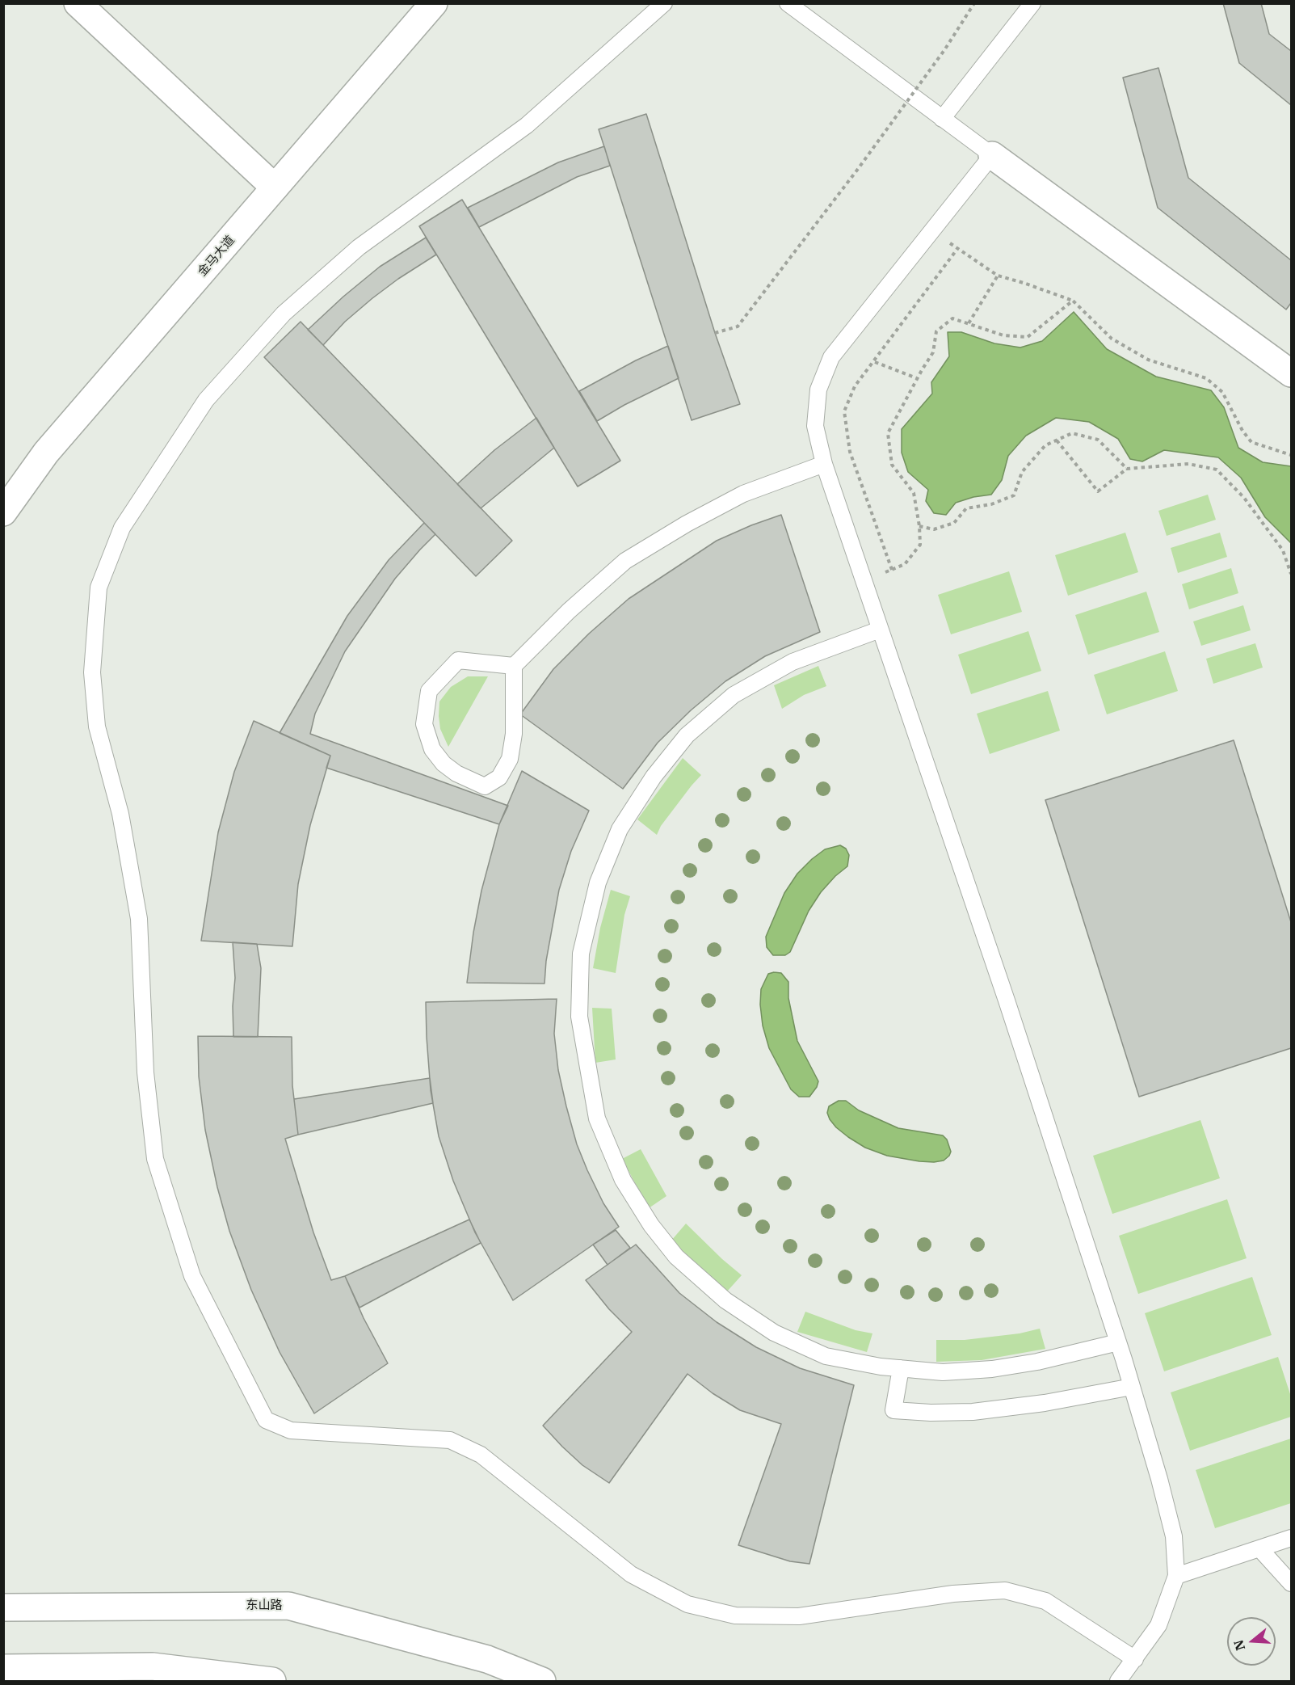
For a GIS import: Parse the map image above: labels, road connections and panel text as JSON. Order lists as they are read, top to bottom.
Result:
{
  "streets": {
    "street": ["金马大道", "东山路"]
  },
  "north": "left"
}
